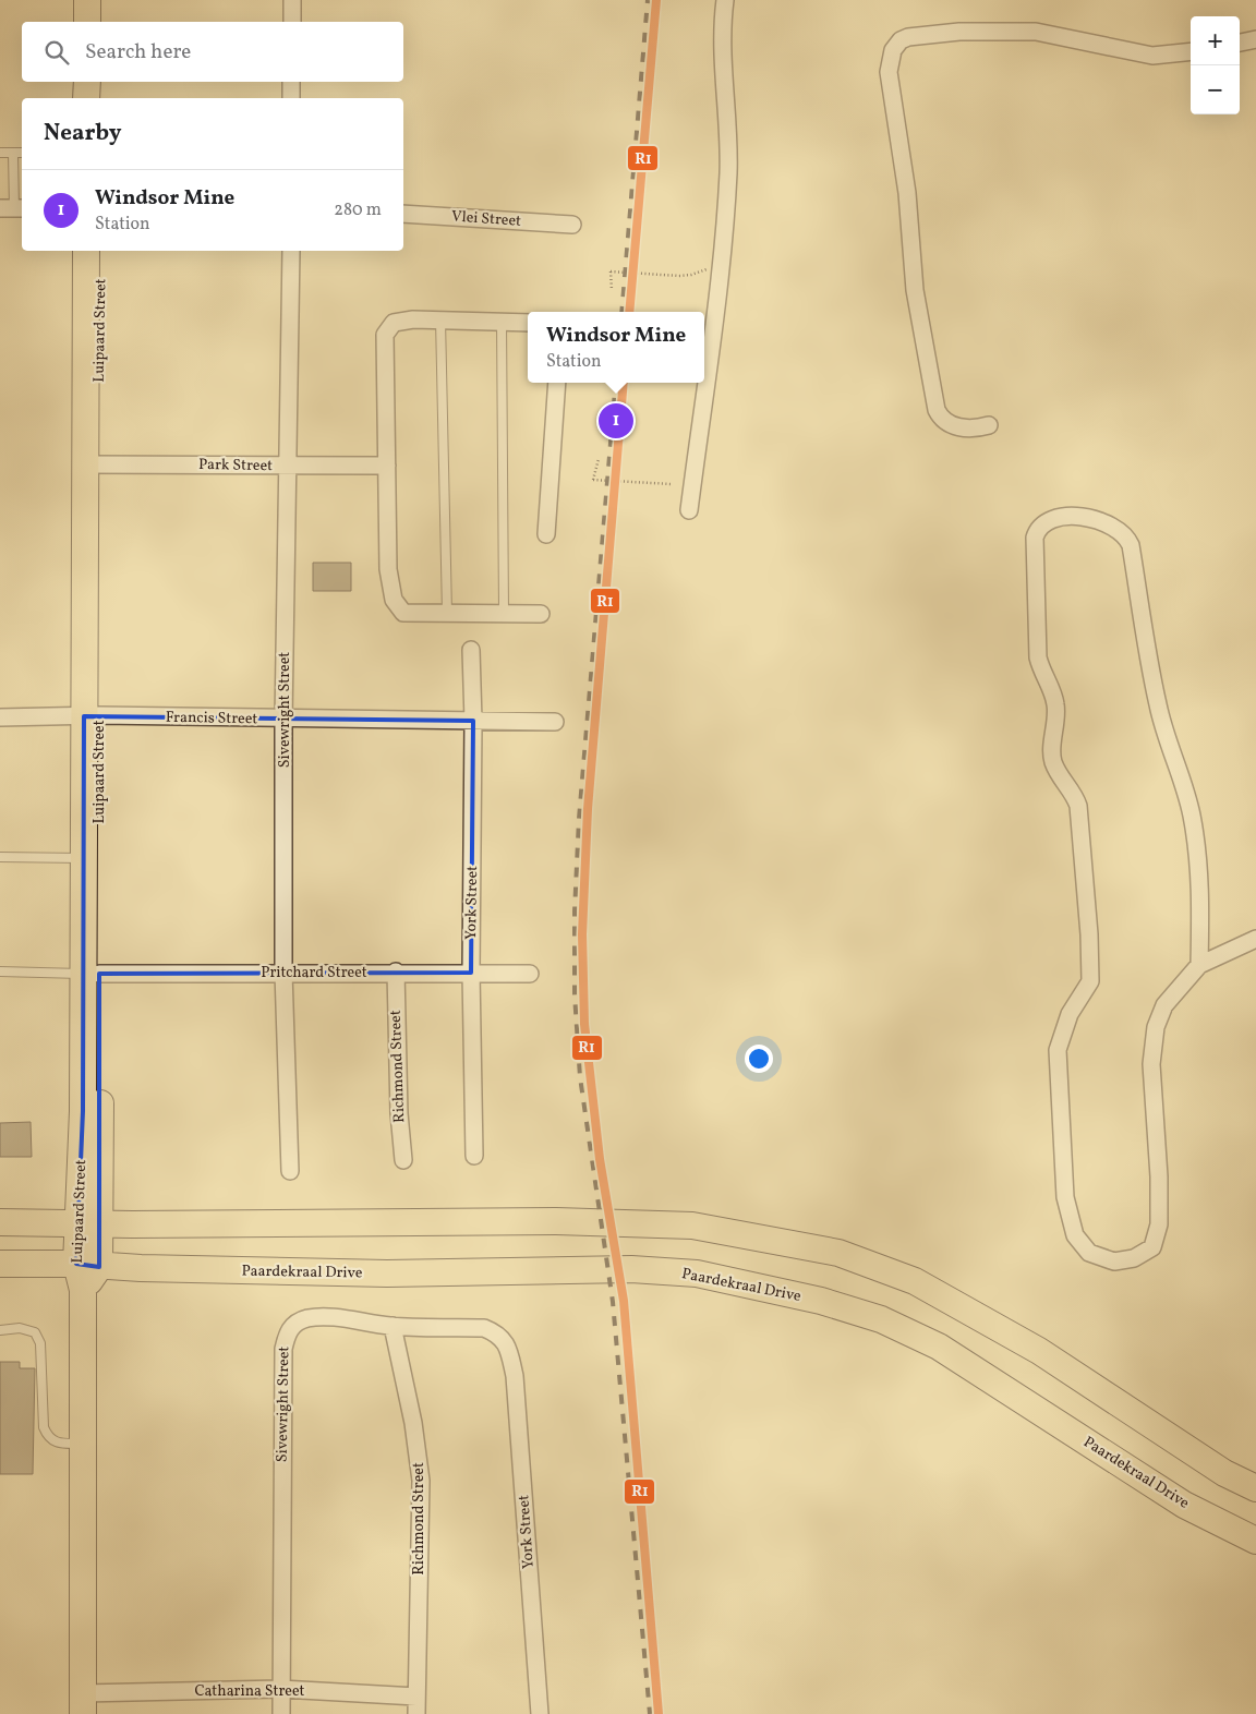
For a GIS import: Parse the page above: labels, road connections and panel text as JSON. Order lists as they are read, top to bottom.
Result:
{
  "streets": {
    "main road": ["Luipaard Street", "Paardekraal Drive"],
    "street": [
      "Vlei Street",
      "Park Street",
      "Sivewright Street",
      "Francis Street",
      "York Street",
      "Pritchard Street",
      "Richmond Street",
      "Catharina Street"
    ]
  },
  "crossings": [
    ["Luipaard Street", "Park Street"],
    ["Luipaard Street", "Francis Street"],
    ["Luipaard Street", "Pritchard Street"],
    ["Luipaard Street", "Paardekraal Drive"],
    ["Luipaard Street", "Catharina Street"],
    ["Park Street", "Sivewright Street"],
    ["Sivewright Street", "Francis Street"],
    ["Sivewright Street", "York Street"],
    ["Sivewright Street", "Pritchard Street"],
    ["Sivewright Street", "Richmond Street"],
    ["Sivewright Street", "Catharina Street"],
    ["Francis Street", "York Street"],
    ["York Street", "Pritchard Street"],
    ["Pritchard Street", "Richmond Street"],
    ["Richmond Street", "Catharina Street"]
  ],
  "lines": ["transit line R1"],
  "page": {
    "map_buttons": ["+", "−"],
    "search": "Search here",
    "heading": "Nearby",
    "list": [
      {
        "mark": "1",
        "name": "Windsor Mine",
        "note": "Station",
        "value": "280 m"
      }
    ],
    "popup": ["Windsor Mine", "Station"],
    "pins": "1"
  }
}
